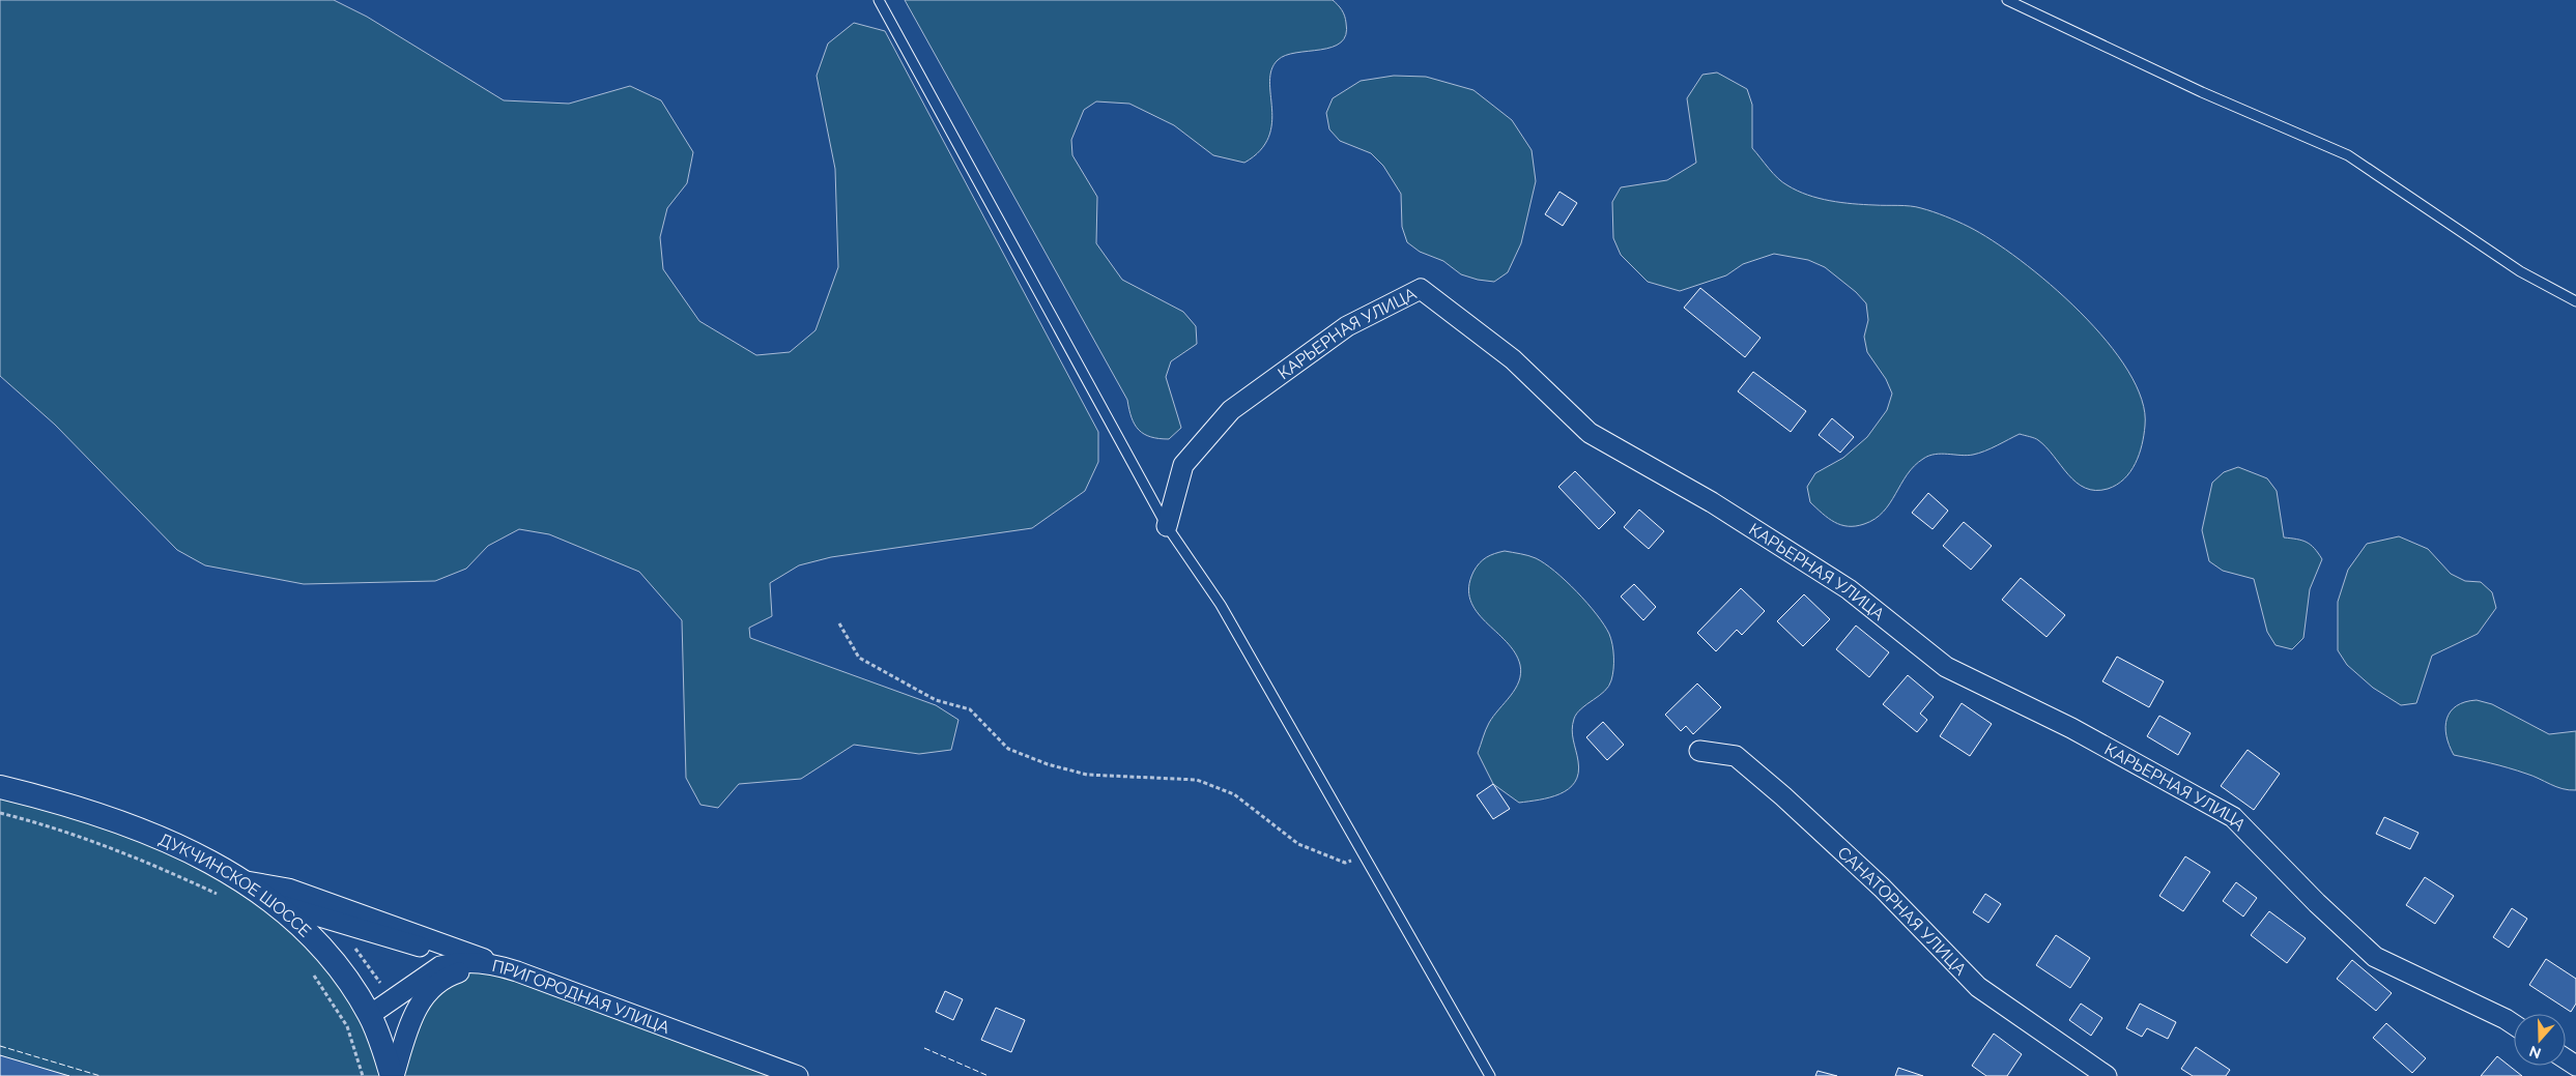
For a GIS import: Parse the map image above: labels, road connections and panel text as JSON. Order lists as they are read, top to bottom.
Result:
{
  "streets": {
    "street": [
      "КАРЬЕРНАЯ УЛИЦА",
      "ДУКЧИНСКОЕ ШОССЕ",
      "САНАТОРНАЯ УЛИЦА",
      "ПРИГОРОДНАЯ УЛИЦА"
    ]
  },
  "crossings": [
    ["ДУКЧИНСКОЕ ШОССЕ", "ПРИГОРОДНАЯ УЛИЦА"]
  ],
  "north": "bottom"
}
